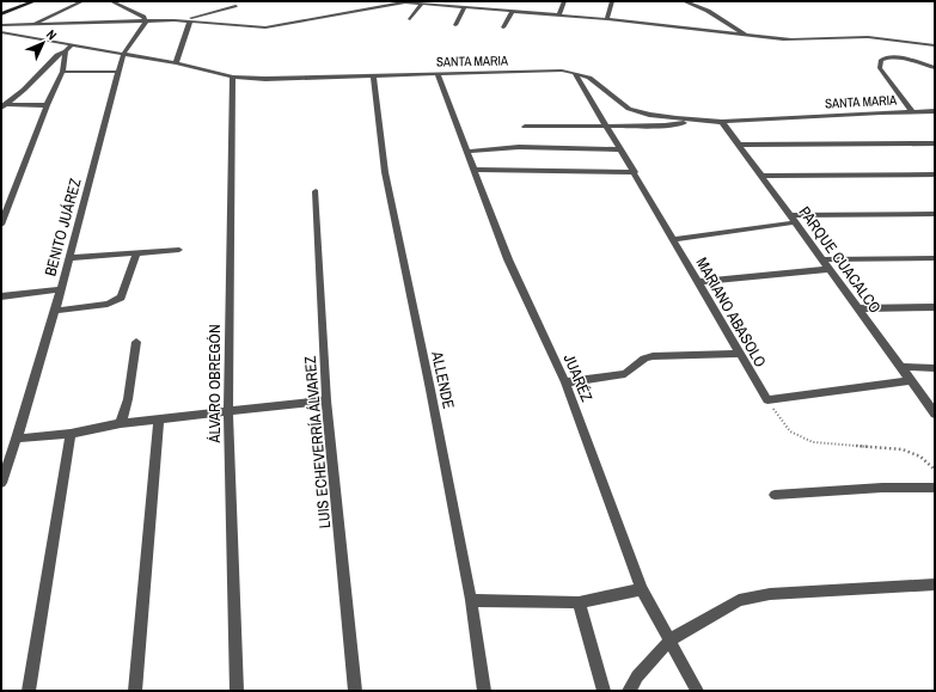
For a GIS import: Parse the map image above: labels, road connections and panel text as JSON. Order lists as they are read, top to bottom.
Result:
{
  "streets": {
    "street": [
      "SANTA MARIA",
      "BENITO JUÁREZ",
      "PARQUE CUACALCO",
      "MARIANO ABASOLO",
      "JUARÉZ",
      "ALLENDE",
      "ÁLVARO OBREGÓN",
      "LUIS ECHEVERRÍA ÁLVAREZ"
    ]
  },
  "crossings": [
    ["SANTA MARIA", "BENITO JUÁREZ"],
    ["SANTA MARIA", "PARQUE CUACALCO"],
    ["SANTA MARIA", "MARIANO ABASOLO"],
    ["SANTA MARIA", "JUARÉZ"],
    ["SANTA MARIA", "ALLENDE"],
    ["SANTA MARIA", "ÁLVARO OBREGÓN"]
  ],
  "north": "top right"
}
